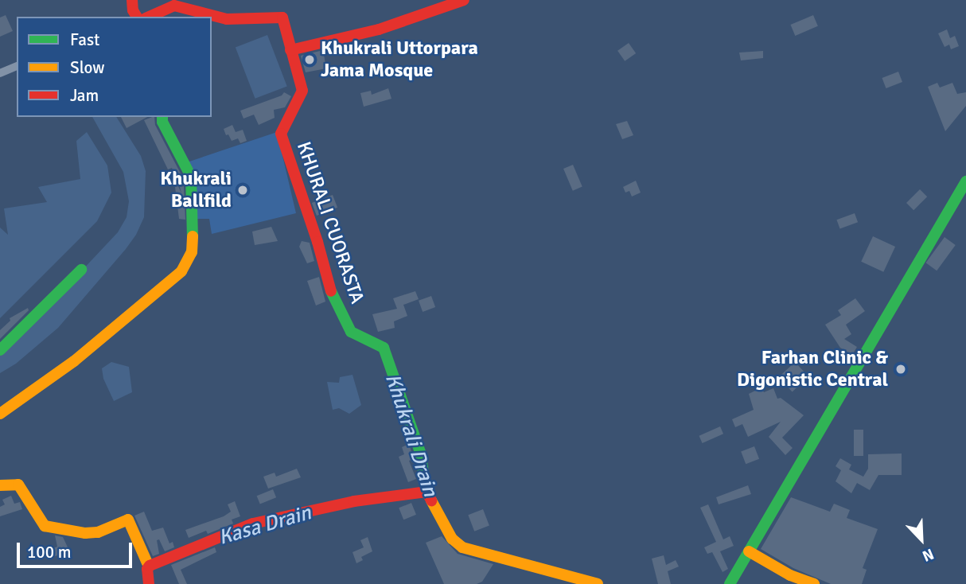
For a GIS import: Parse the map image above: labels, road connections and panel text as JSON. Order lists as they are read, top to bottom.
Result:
{
  "streets": {
    "main road": ["KHURALI CUORASTA"]
  },
  "water": ["Khukrali Drain", "Kasa Drain"],
  "places": ["Khukrali Uttorpara Jama Mosque", "Khukrali Ballfild", "Farhan Clinic & Digonistic Central"],
  "legend": ["Fast", "Slow", "Jam"],
  "scale_bar": "100 m",
  "north": "bottom right"
}
